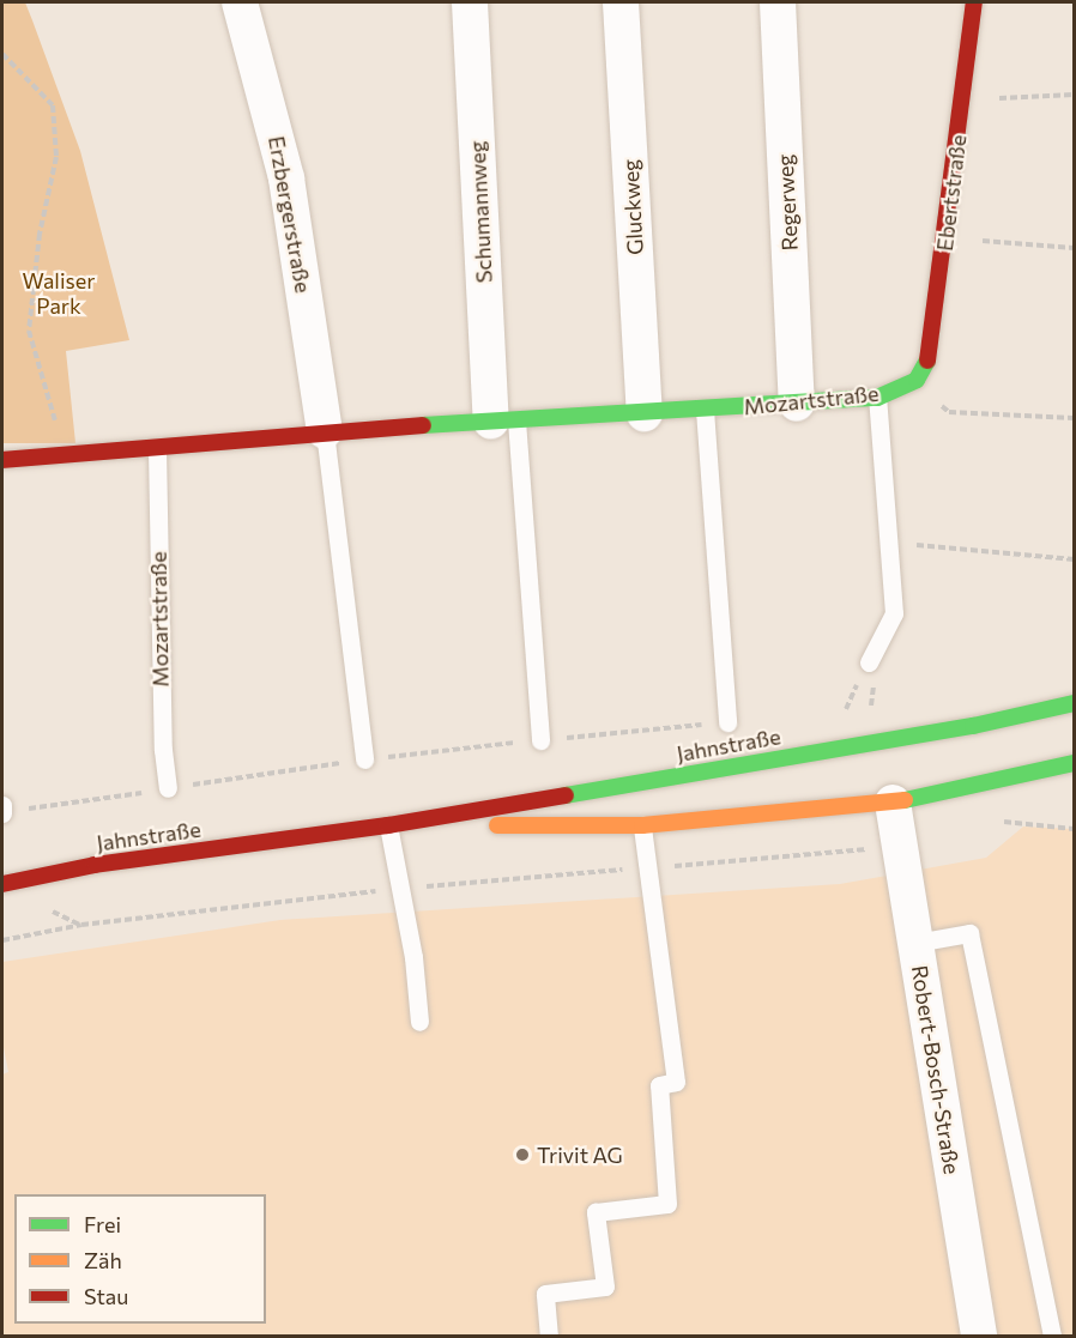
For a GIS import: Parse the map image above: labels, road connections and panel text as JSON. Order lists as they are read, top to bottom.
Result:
{
  "streets": {
    "main road": ["Ebertstraße", "Mozartstraße", "Jahnstraße"],
    "street": [
      "Regerweg",
      "Gluckweg",
      "Schumannweg",
      "Erzbergerstraße",
      "Robert-Bosch-Straße"
    ]
  },
  "crossings": [
    ["Ebertstraße", "Mozartstraße"],
    ["Regerweg", "Mozartstraße"],
    ["Gluckweg", "Mozartstraße"],
    ["Schumannweg", "Mozartstraße"],
    ["Erzbergerstraße", "Mozartstraße"],
    ["Jahnstraße", "Robert-Bosch-Straße"]
  ],
  "parks": ["Waliser Park"],
  "places": ["Trivit AG"],
  "legend": ["Frei", "Zäh", "Stau"]
}
